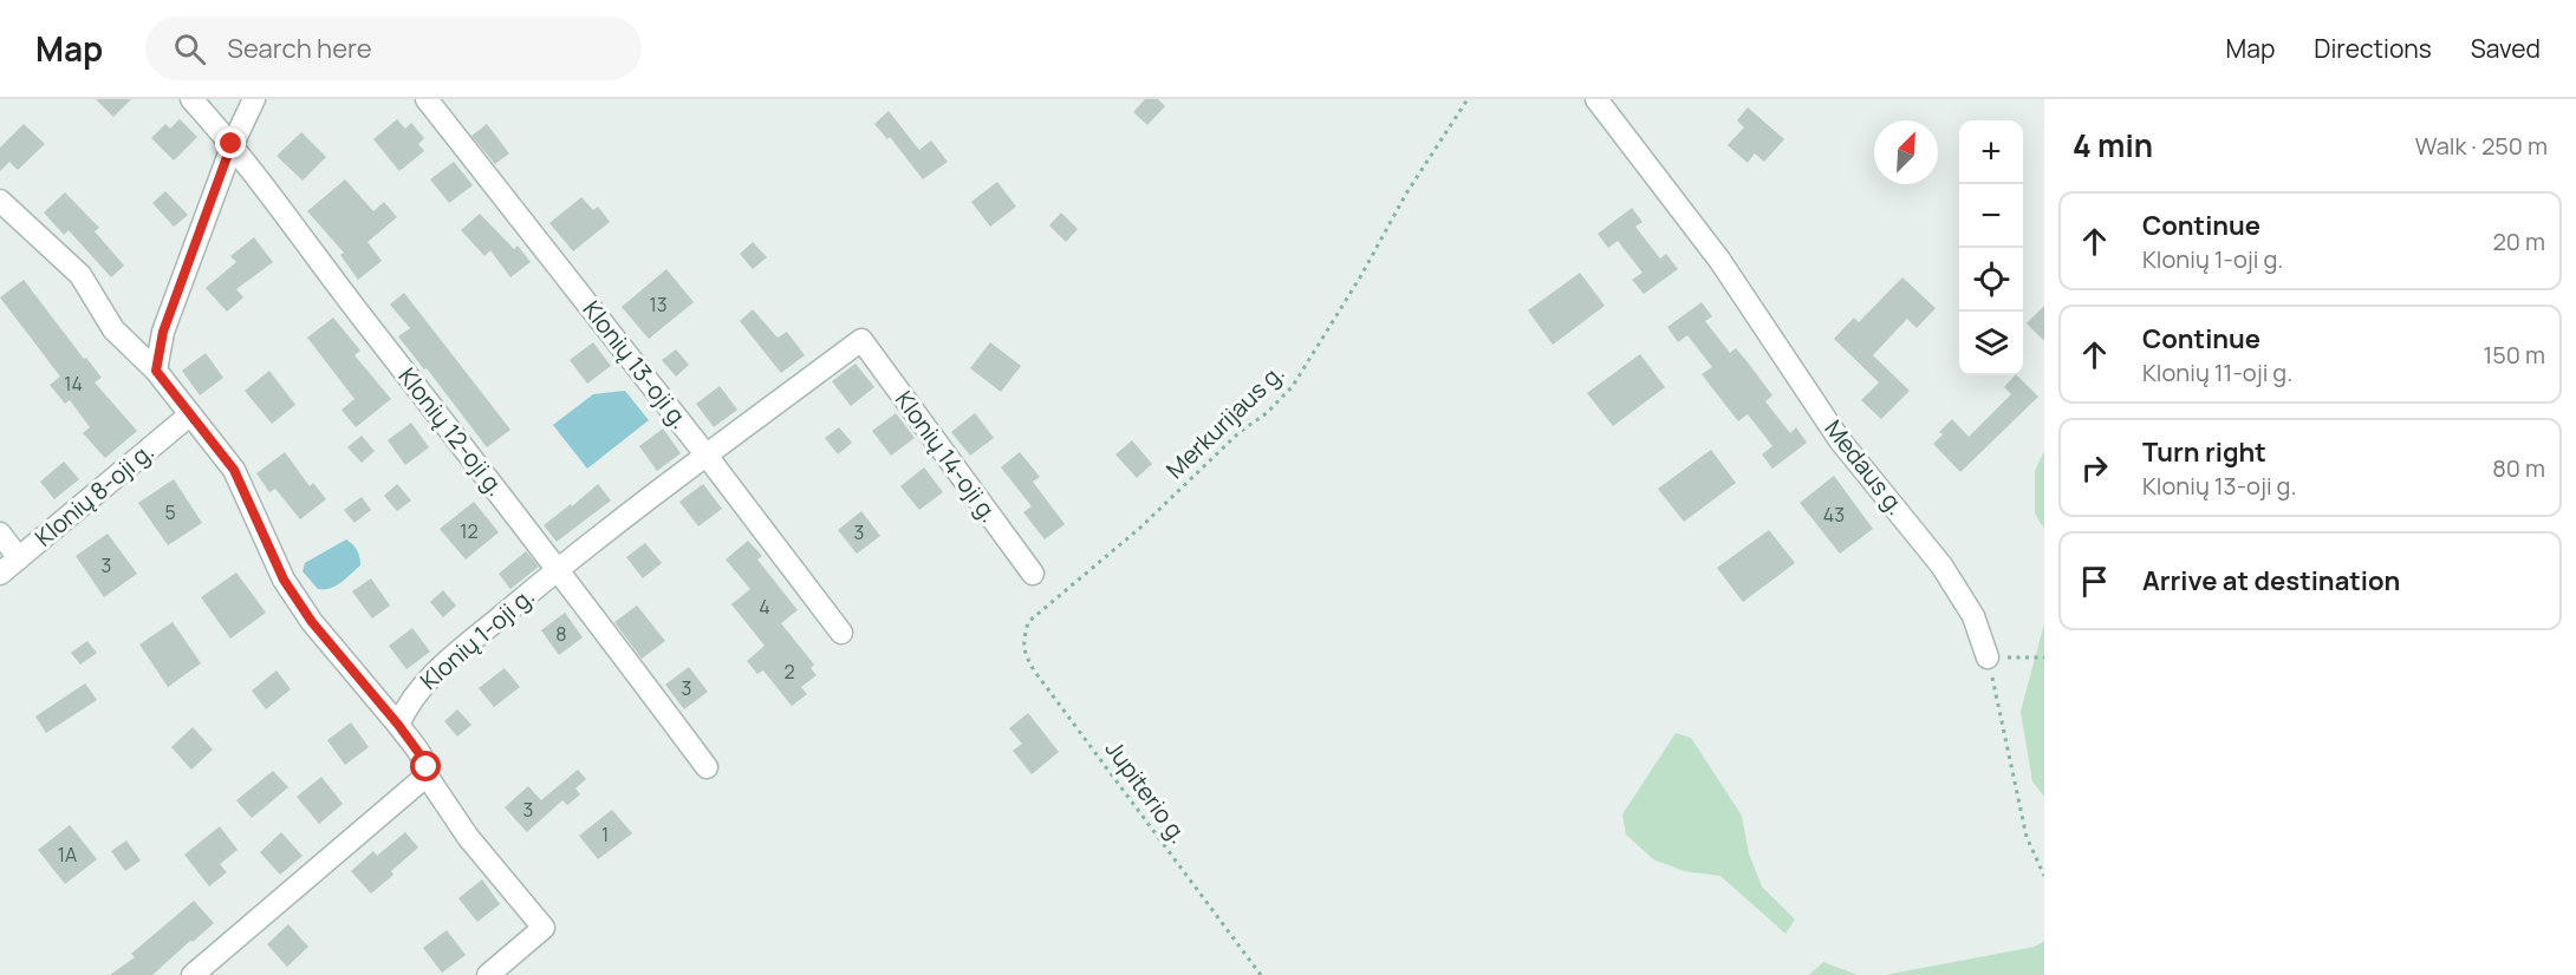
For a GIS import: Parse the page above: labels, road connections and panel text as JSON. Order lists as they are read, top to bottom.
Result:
{
  "streets": {
    "street": [
      "Klonių 13-oji g.",
      "Klonių 12-oji g.",
      "Klonių 14-oji g.",
      "Medaus g.",
      "Klonių 8-oji g.",
      "Klonių 1-oji g."
    ],
    "path": ["Merkurijaus g.", "Jupiterio g."]
  },
  "crossings": [
    ["Klonių 13-oji g.", "Klonių 1-oji g."],
    ["Merkurijaus g.", "Jupiterio g."],
    ["Klonių 12-oji g.", "Klonių 1-oji g."],
    ["Klonių 14-oji g.", "Klonių 1-oji g."]
  ],
  "house_numbers": [
    "13",
    "14",
    "5",
    "43",
    "12",
    "3",
    "3",
    "4",
    "8",
    "2",
    "3",
    "3",
    "1",
    "1A"
  ],
  "north": "top right",
  "page": {
    "header": "Map",
    "search": "Search here",
    "nav": ["Map", "Directions", "Saved"],
    "heading": ["4 min", "Walk · 250 m"],
    "map_buttons": ["+", "−"],
    "list": [
      ["Continue", "Klonių 1-oji g.", "20 m"],
      ["Continue", "Klonių 11-oji g.", "150 m"],
      ["Turn right", "Klonių 13-oji g.", "80 m"],
      "Arrive at destination"
    ]
  }
}
